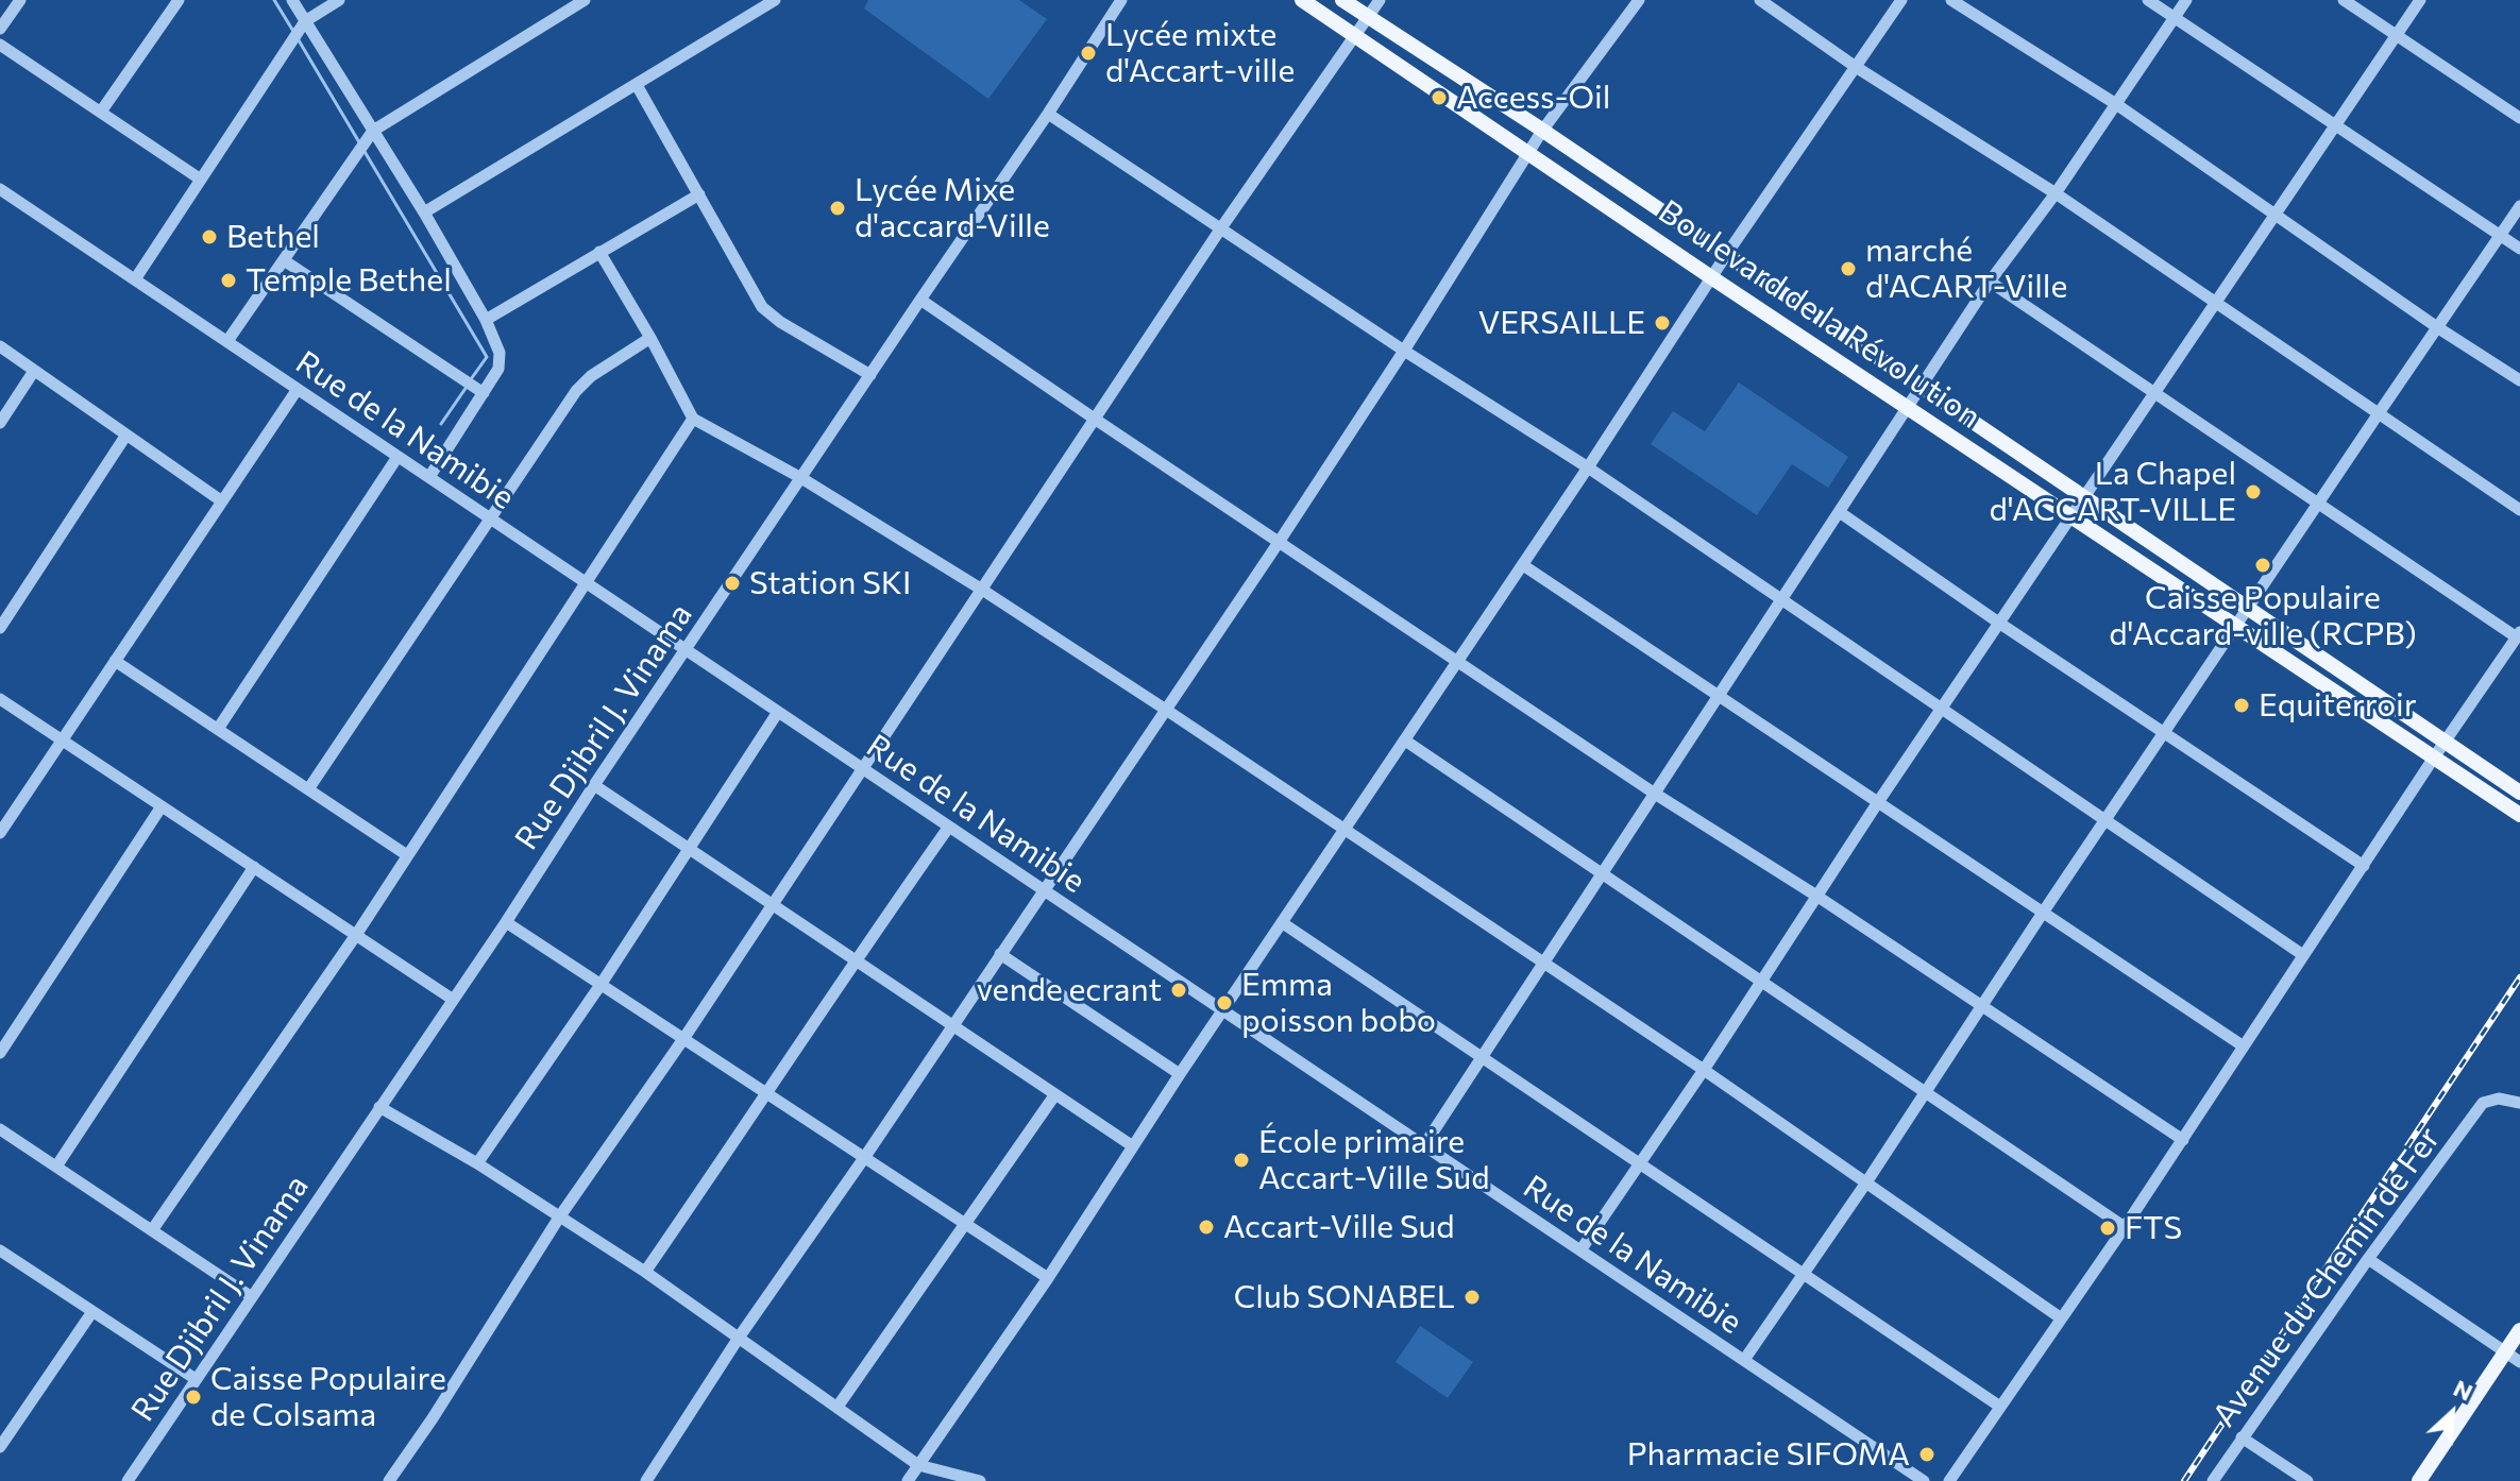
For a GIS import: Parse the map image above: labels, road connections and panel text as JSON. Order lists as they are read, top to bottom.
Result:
{
  "streets": {
    "main road": ["Boulevard de la Révolution"],
    "street": ["Rue de la Namibie", "Rue Djibril J. Vinama", "Avenue du Chemin de Fer"]
  },
  "crossings": [
    ["Rue de la Namibie", "Rue Djibril J. Vinama"]
  ],
  "places": [
    "Lycée mixte d'Accart-ville",
    "Access-Oil",
    "Lycée Mixe d'accard-Ville",
    "Bethel",
    "marché d'ACART-Ville",
    "Temple Bethel",
    "VERSAILLE",
    "La Chapel d'ACCART-VILLE",
    "Caisse Populaire d'Accard-ville (RCPB)",
    "Station SKI",
    "Equiterroir",
    "vende ecrant",
    "Emma poisson bobo",
    "École primaire Accart-Ville Sud",
    "Accart-Ville Sud",
    "FTS",
    "Club SONABEL",
    "Caisse Populaire de Colsama",
    "Pharmacie SIFOMA"
  ],
  "north": "top right"
}
